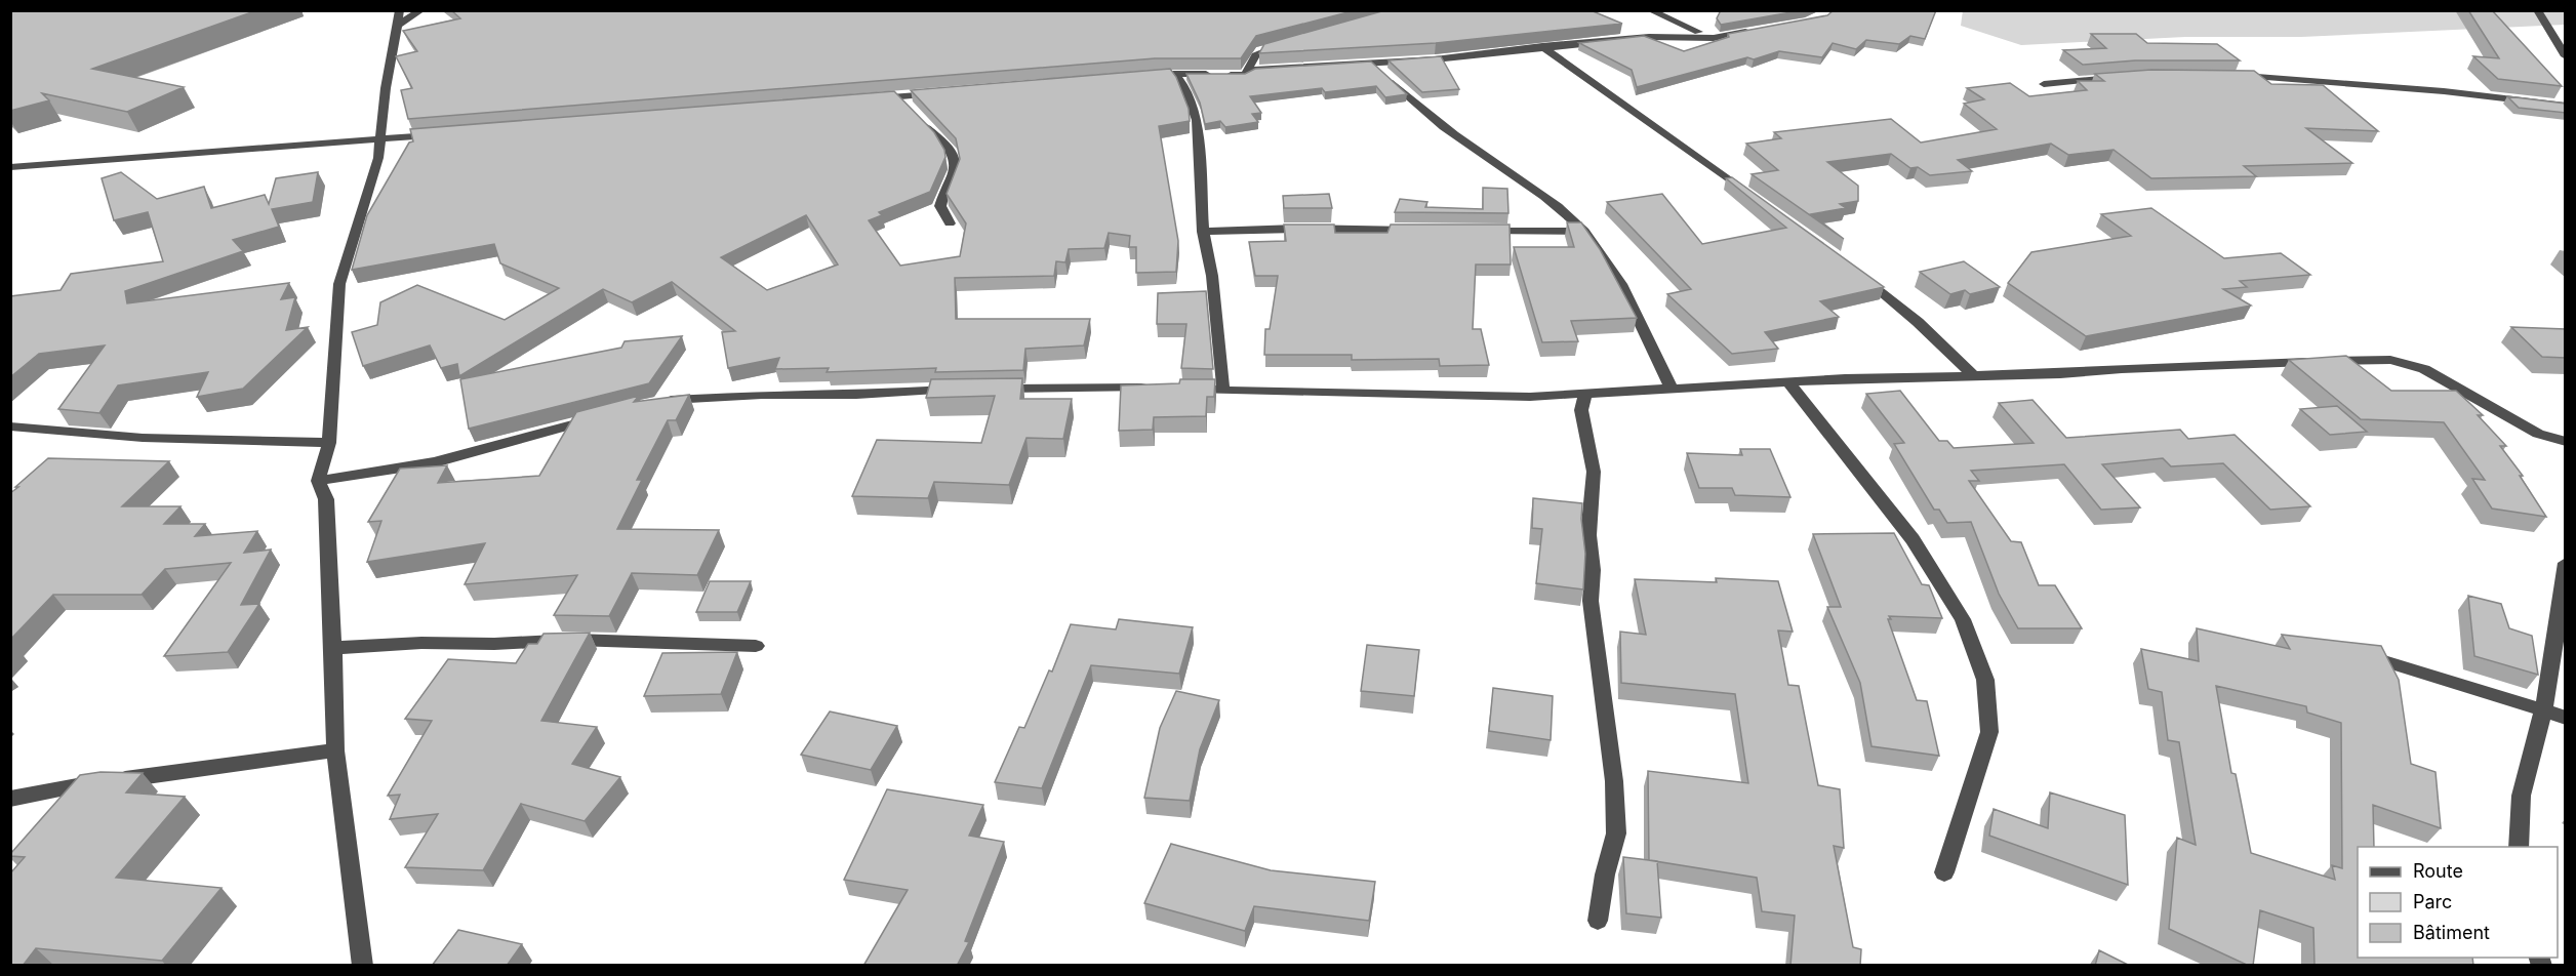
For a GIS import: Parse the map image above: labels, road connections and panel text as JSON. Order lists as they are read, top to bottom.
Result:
{
  "legend": ["Route", "Parc", "Bâtiment"]
}
